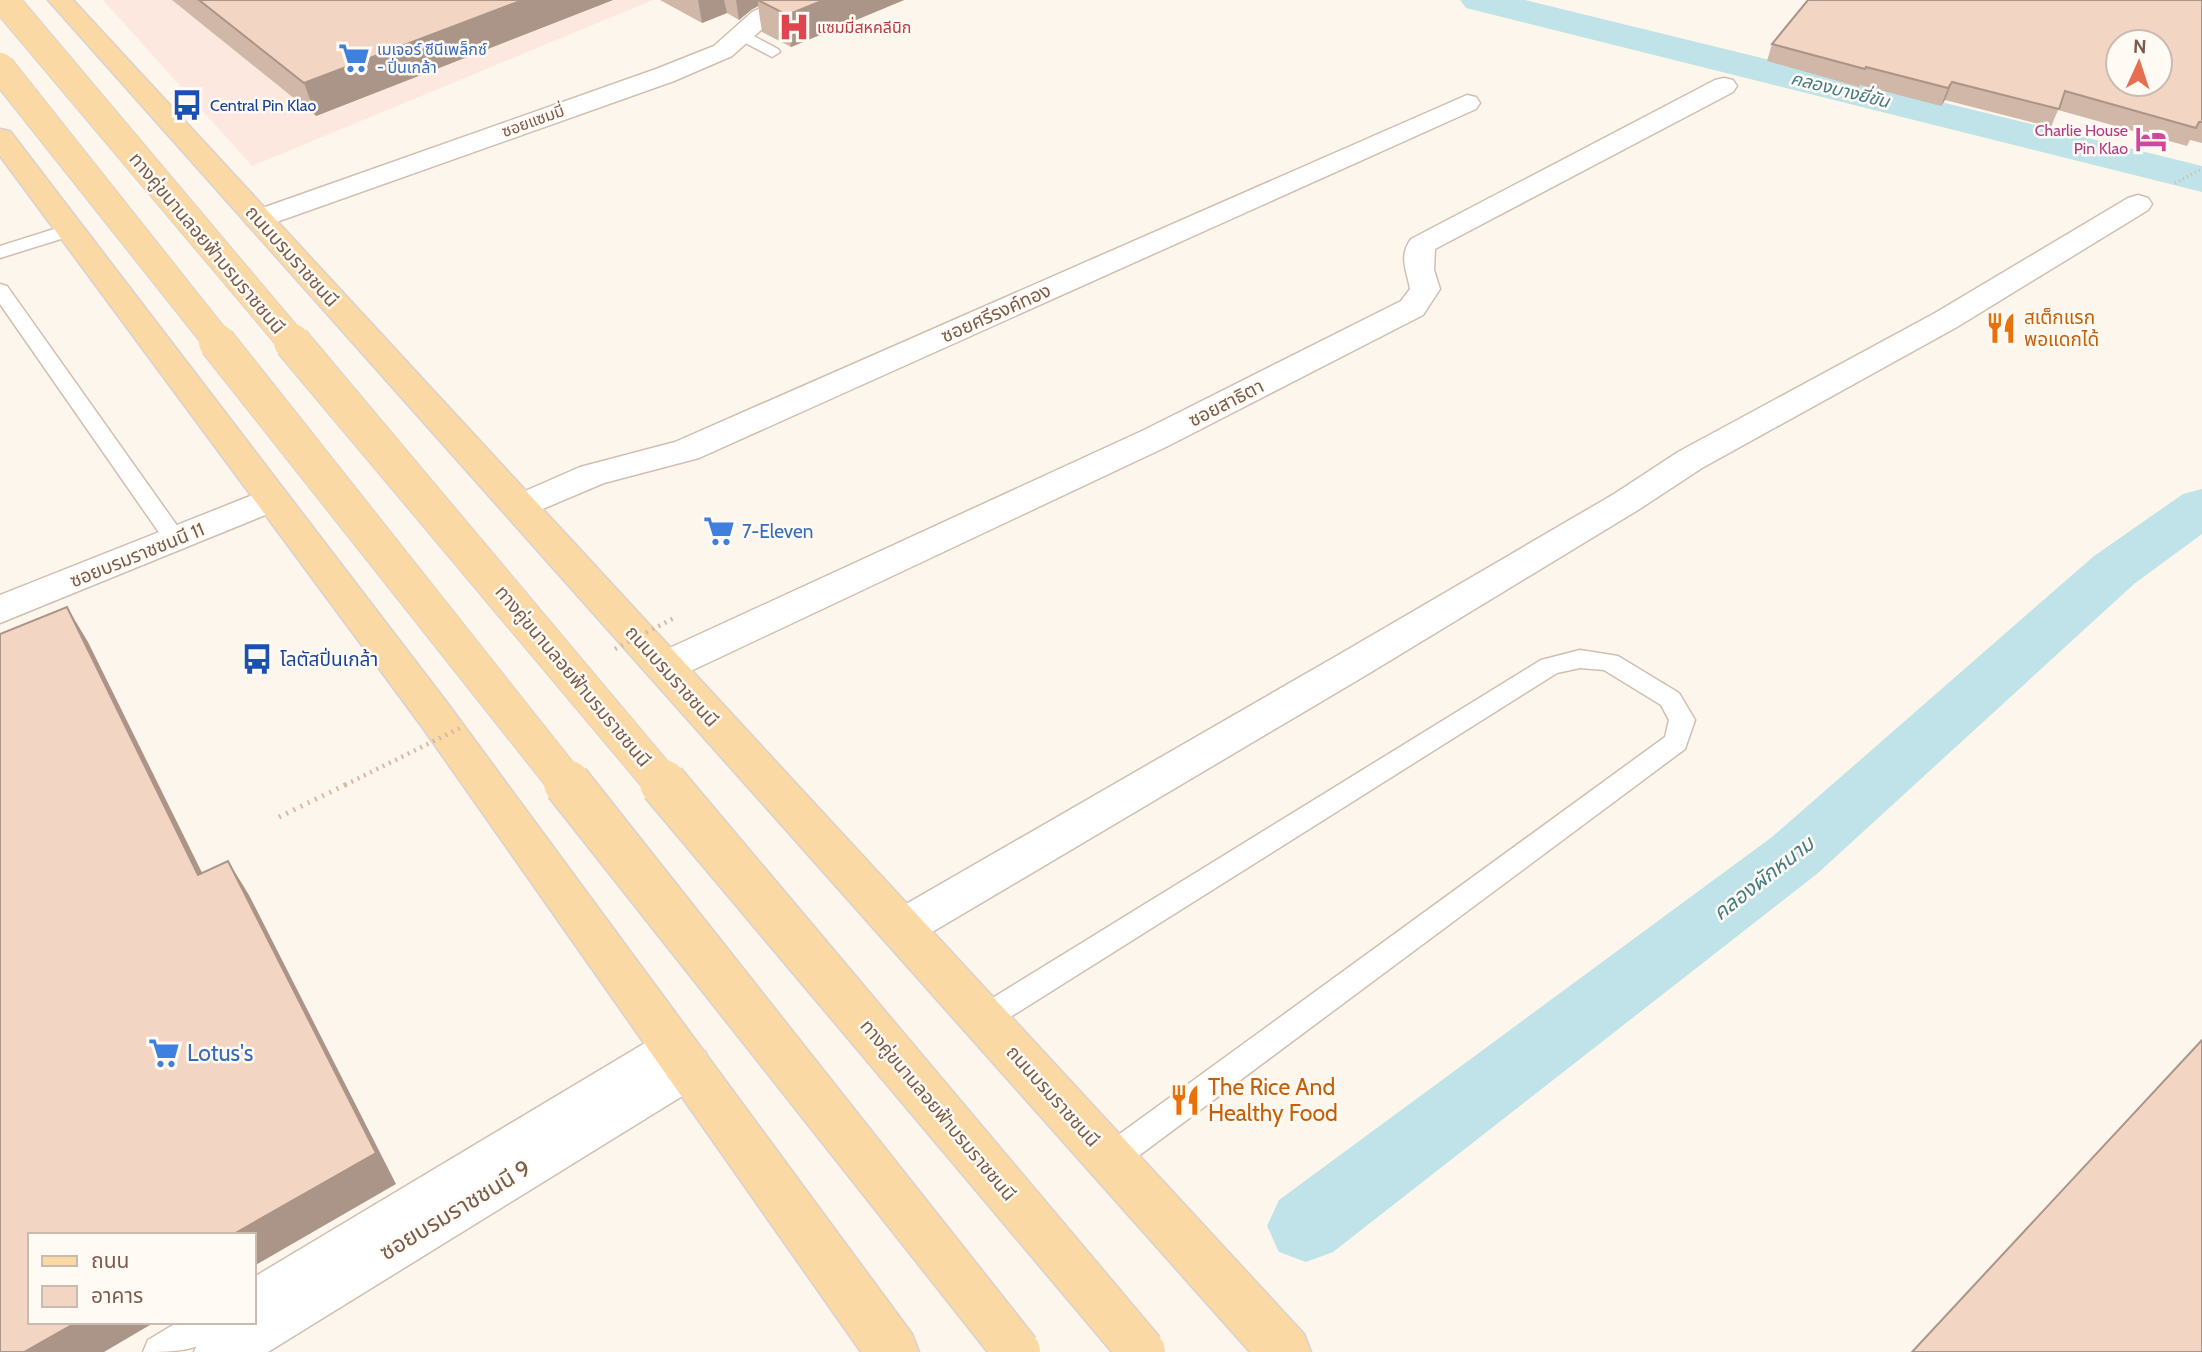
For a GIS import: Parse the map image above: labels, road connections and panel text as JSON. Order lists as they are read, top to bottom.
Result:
{
  "streets": {
    "main road": ["ทางคู่ขนานลอยฟ้าบรมราชชนนี", "ถนนบรมราชชนนี"],
    "street": [
      "ซอยแซมมี่",
      "ซอยศรีรงค์ทอง",
      "ซอยสาธิตา",
      "ซอยบรมราชชนนี 11",
      "ซอยบรมราชชนนี 9"
    ]
  },
  "crossings": [
    ["ซอยแซมมี่", "ถนนบรมราชชนนี"],
    ["ถนนบรมราชชนนี", "ซอยศรีรงค์ทอง"],
    ["ถนนบรมราชชนนี", "ซอยสาธิตา"]
  ],
  "water": ["คลองบางยี่ขัน", "คลองผักหนาม"],
  "places": {
    "hospital": ["แซมมี่สหคลีนิก"],
    "supermarket": ["เมเจอร์ ซีนีเพล็กซ์ - ปิ่นเกล้า", "7-Eleven", "Lotus's"],
    "bus stop": ["Central Pin Klao", "โลตัสปิ่นเกล้า"],
    "hotel": ["Charlie House Pin Klao"],
    "restaurant": ["สเต็กแรก พอแดกได้", "The Rice And Healthy Food"]
  },
  "legend": ["ถนน", "อาคาร"],
  "north": "top"
}
